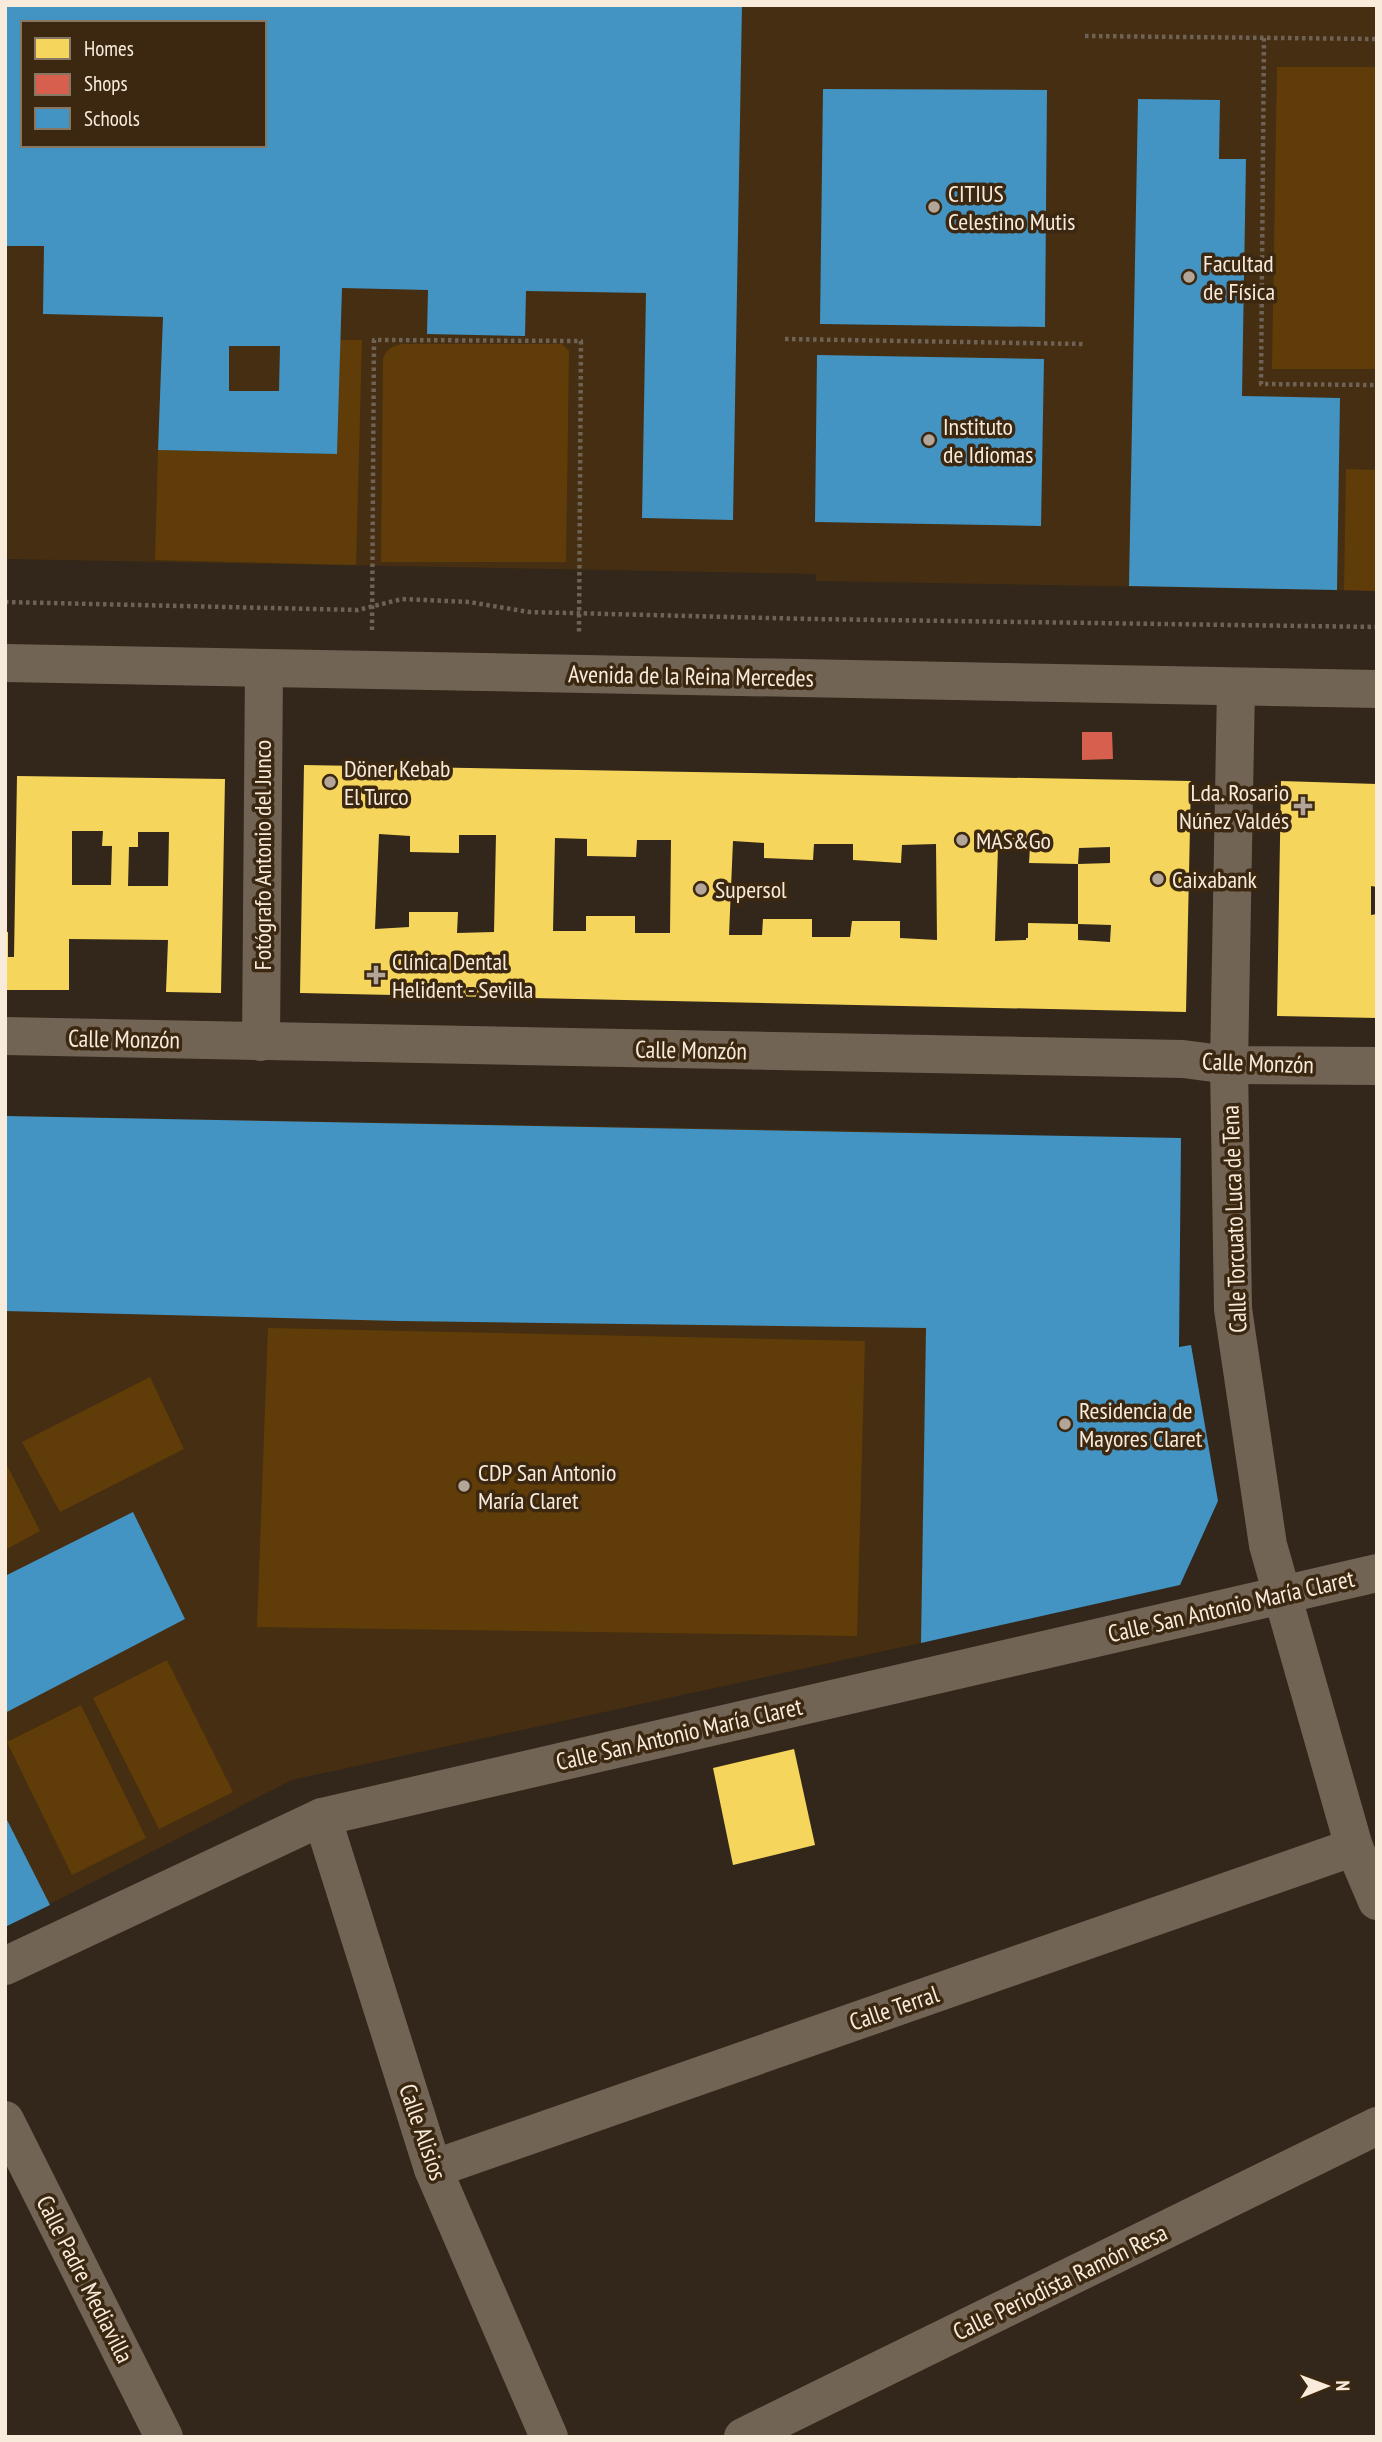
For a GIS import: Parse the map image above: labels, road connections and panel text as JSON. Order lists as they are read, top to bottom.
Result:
{
  "streets": {
    "street": [
      "Avenida de la Reina Mercedes",
      "Fotógrafo Antonio del Junco",
      "Calle Monzón",
      "Calle Torcuato Luca de Tena",
      "Calle San Antonio María Claret",
      "Calle Terral",
      "Calle Alisios",
      "Calle Padre Mediavilla",
      "Calle Periodista Ramón Resa"
    ]
  },
  "crossings": [
    ["Avenida de la Reina Mercedes", "Fotógrafo Antonio del Junco"],
    ["Avenida de la Reina Mercedes", "Calle Torcuato Luca de Tena"],
    ["Fotógrafo Antonio del Junco", "Calle Monzón"],
    ["Calle Monzón", "Calle Torcuato Luca de Tena"],
    ["Calle Torcuato Luca de Tena", "Calle San Antonio María Claret"],
    ["Calle Torcuato Luca de Tena", "Calle Terral"],
    ["Calle San Antonio María Claret", "Calle Alisios"],
    ["Calle Terral", "Calle Alisios"]
  ],
  "places": {
    "other": [
      "CITIUS Celestino Mutis",
      "Facultad de Física",
      "Instituto de Idiomas",
      "Döner Kebab El Turco",
      "MAS&Go",
      "Caixabank",
      "Supersol",
      "Residencia de Mayores Claret",
      "CDP San Antonio María Claret"
    ],
    "health": ["Lda. Rosario Núñez Valdés", "Clínica Dental Helident - Sevilla"]
  },
  "legend": ["Homes", "Shops", "Schools"],
  "north": "right"
}
